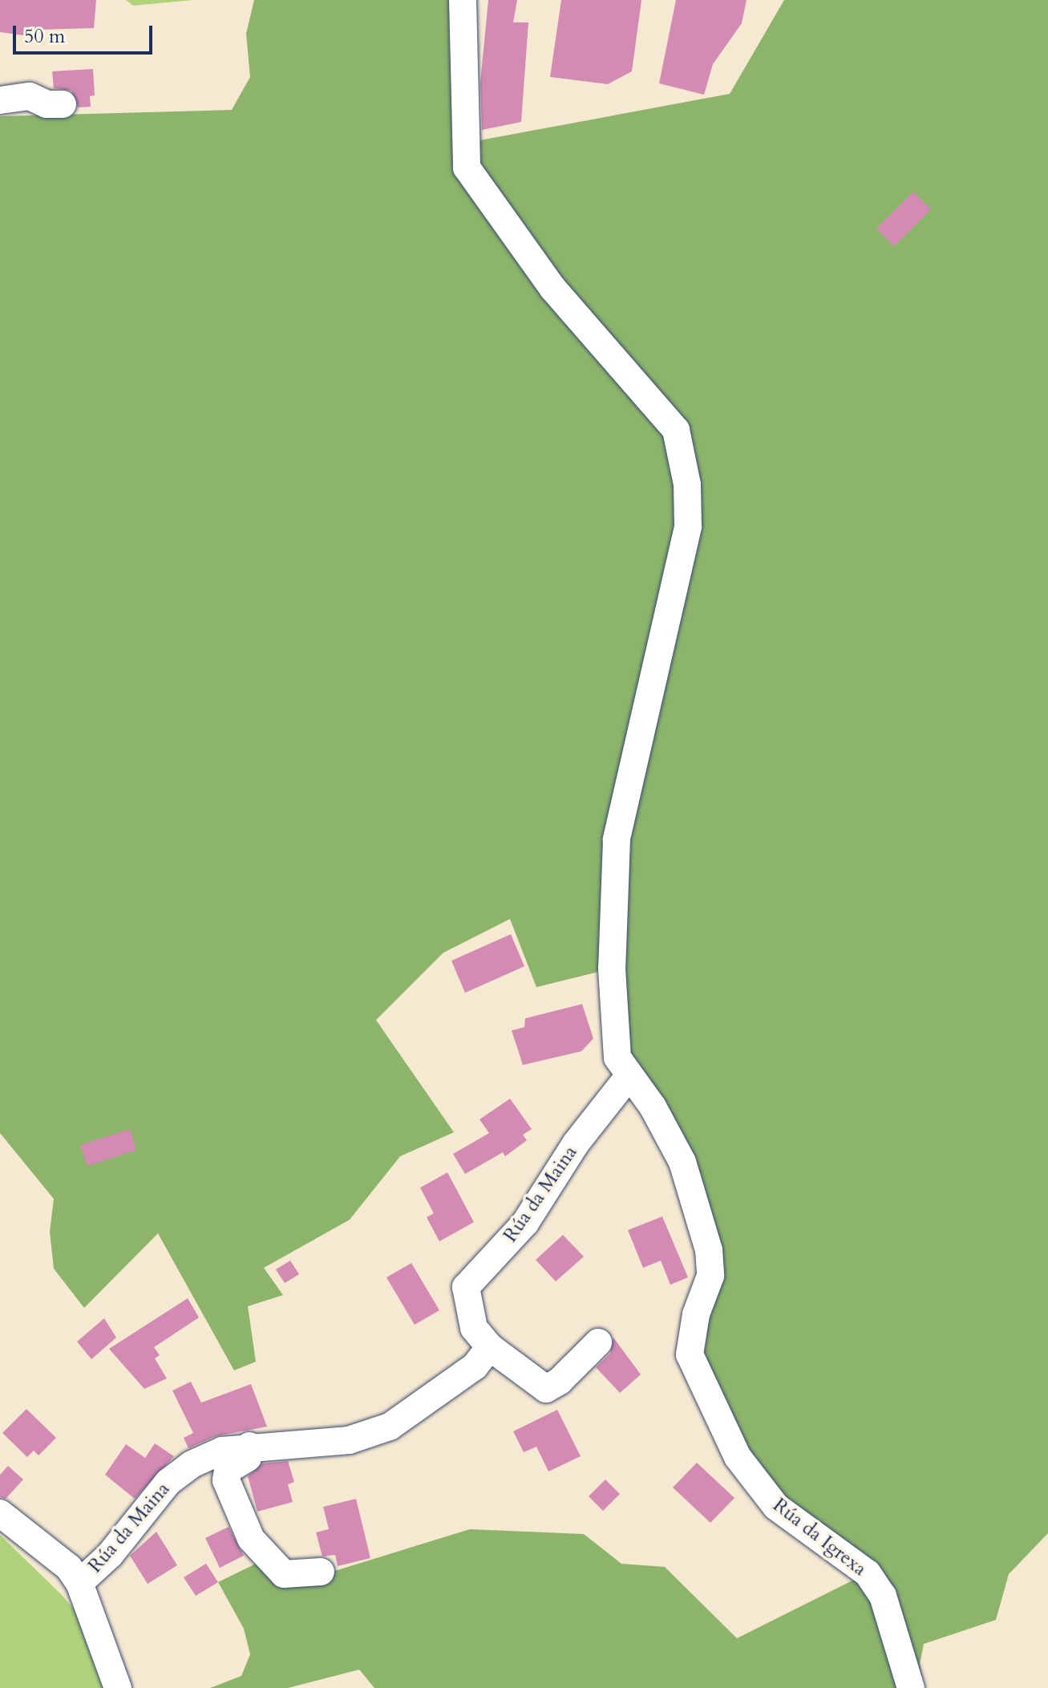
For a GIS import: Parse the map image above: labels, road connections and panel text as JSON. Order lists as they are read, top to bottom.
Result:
{
  "streets": {
    "street": ["Rúa da Maina", "Rúa da Igrexa"]
  },
  "crossings": [
    ["Rúa da Maina", "Rúa da Igrexa"]
  ],
  "scale_bar": "50 m"
}
